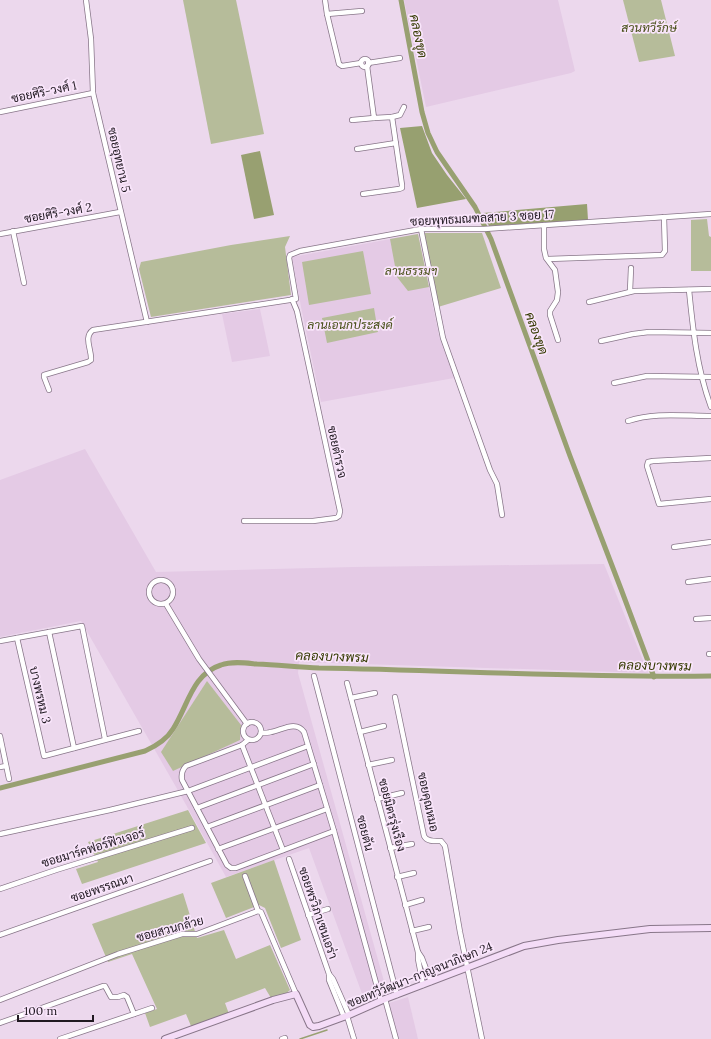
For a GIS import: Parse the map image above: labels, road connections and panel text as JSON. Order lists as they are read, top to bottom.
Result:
{
  "streets": {
    "street": [
      "ซอยศิริ-วงศ์ 1",
      "ซอยอุทยาน 5",
      "ซอยศิริ-วงศ์ 2",
      "ซอยพุทธมณฑลสาย 3 ซอย 17",
      "ซอยตำรวจ",
      "บางพรหม 3",
      "ซอยคุณหมอ",
      "ซอยมิตรรุ่งเรือง",
      "ซอยตัน",
      "ซอยมาร์คฟอร์ฟิวเจอร์",
      "ซอยพรรณนา",
      "ซอยพรวิภาเซนเอร่า",
      "ซอยสวนกล้วย",
      "ซอยทวีวัฒนา-กาญจนาภิเษก 24"
    ]
  },
  "crossings": [
    ["ซอยศิริ-วงศ์ 1", "ซอยอุทยาน 5"],
    ["ซอยอุทยาน 5", "ซอยศิริ-วงศ์ 2"],
    ["ซอยพุทธมณฑลสาย 3 ซอย 17", "ซอยตำรวจ"],
    ["ซอยคุณหมอ", "ซอยทวีวัฒนา-กาญจนาภิเษก 24"],
    ["ซอยมิตรรุ่งเรือง", "ซอยทวีวัฒนา-กาญจนาภิเษก 24"],
    ["ซอยตัน", "ซอยทวีวัฒนา-กาญจนาภิเษก 24"],
    ["ซอยพรวิภาเซนเอร่า", "ซอยทวีวัฒนา-กาญจนาภิเษก 24"]
  ],
  "water": ["คลองขุด", "คลองบางพรม"],
  "parks": ["สวนทวีรักษ์", "ลานธรรมฯ", "ลานเอนกประสงค์"],
  "scale_bar": "100 m"
}
